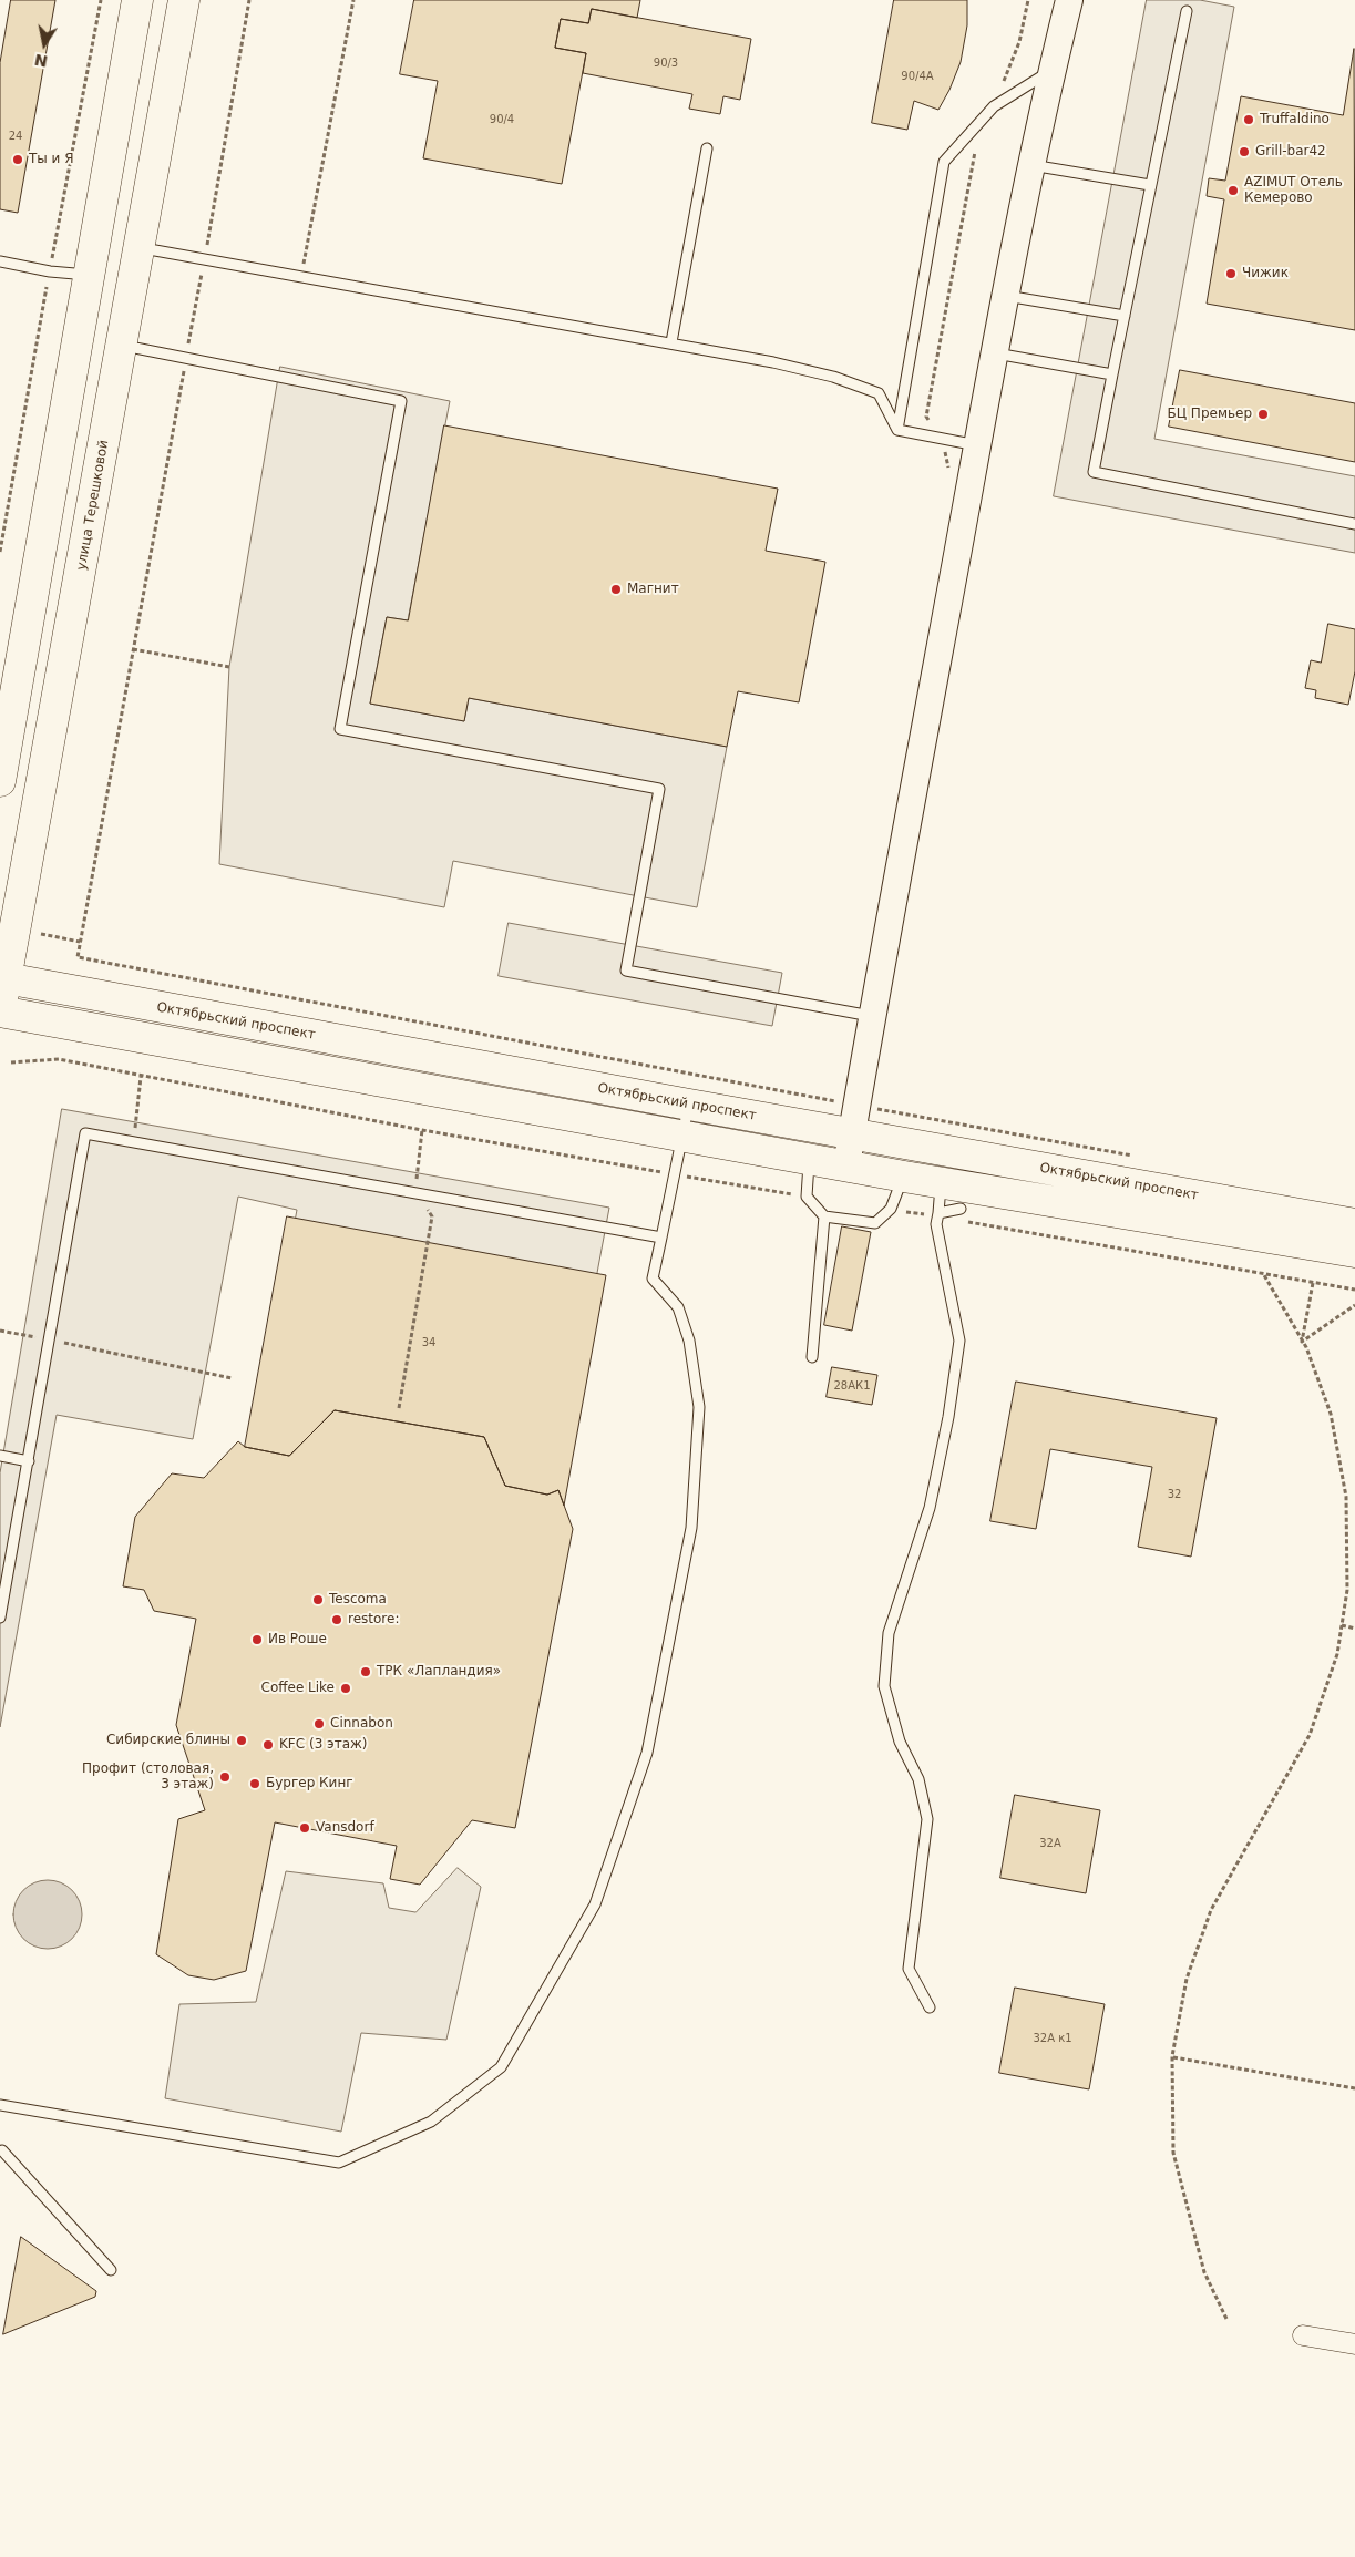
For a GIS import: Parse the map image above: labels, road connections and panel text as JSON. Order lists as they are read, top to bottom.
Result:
{
  "streets": {
    "main road": ["улица Терешковой", "Октябрьский проспект"]
  },
  "crossings": [
    ["улица Терешковой", "Октябрьский проспект"]
  ],
  "places": [
    "Truffaldino",
    "Grill-bar42",
    "Ты и Я",
    "AZIMUT Отель Кемерово",
    "Чижик",
    "БЦ Премьер",
    "Магнит",
    "Tescoma",
    "restore:",
    "Ив Роше",
    "ТРК «Лапландия»",
    "Coffee Like",
    "Cinnabon",
    "Сибирские блины",
    "KFC (3 этаж)",
    "Профит (столовая, 3 этаж)",
    "Бургер Кинг",
    "Vansdorf"
  ],
  "house_numbers": [
    "90/3",
    "90/4А",
    "90/4",
    "24",
    "34",
    "28АК1",
    "32",
    "32А",
    "32А к1"
  ],
  "north": "bottom"
}
